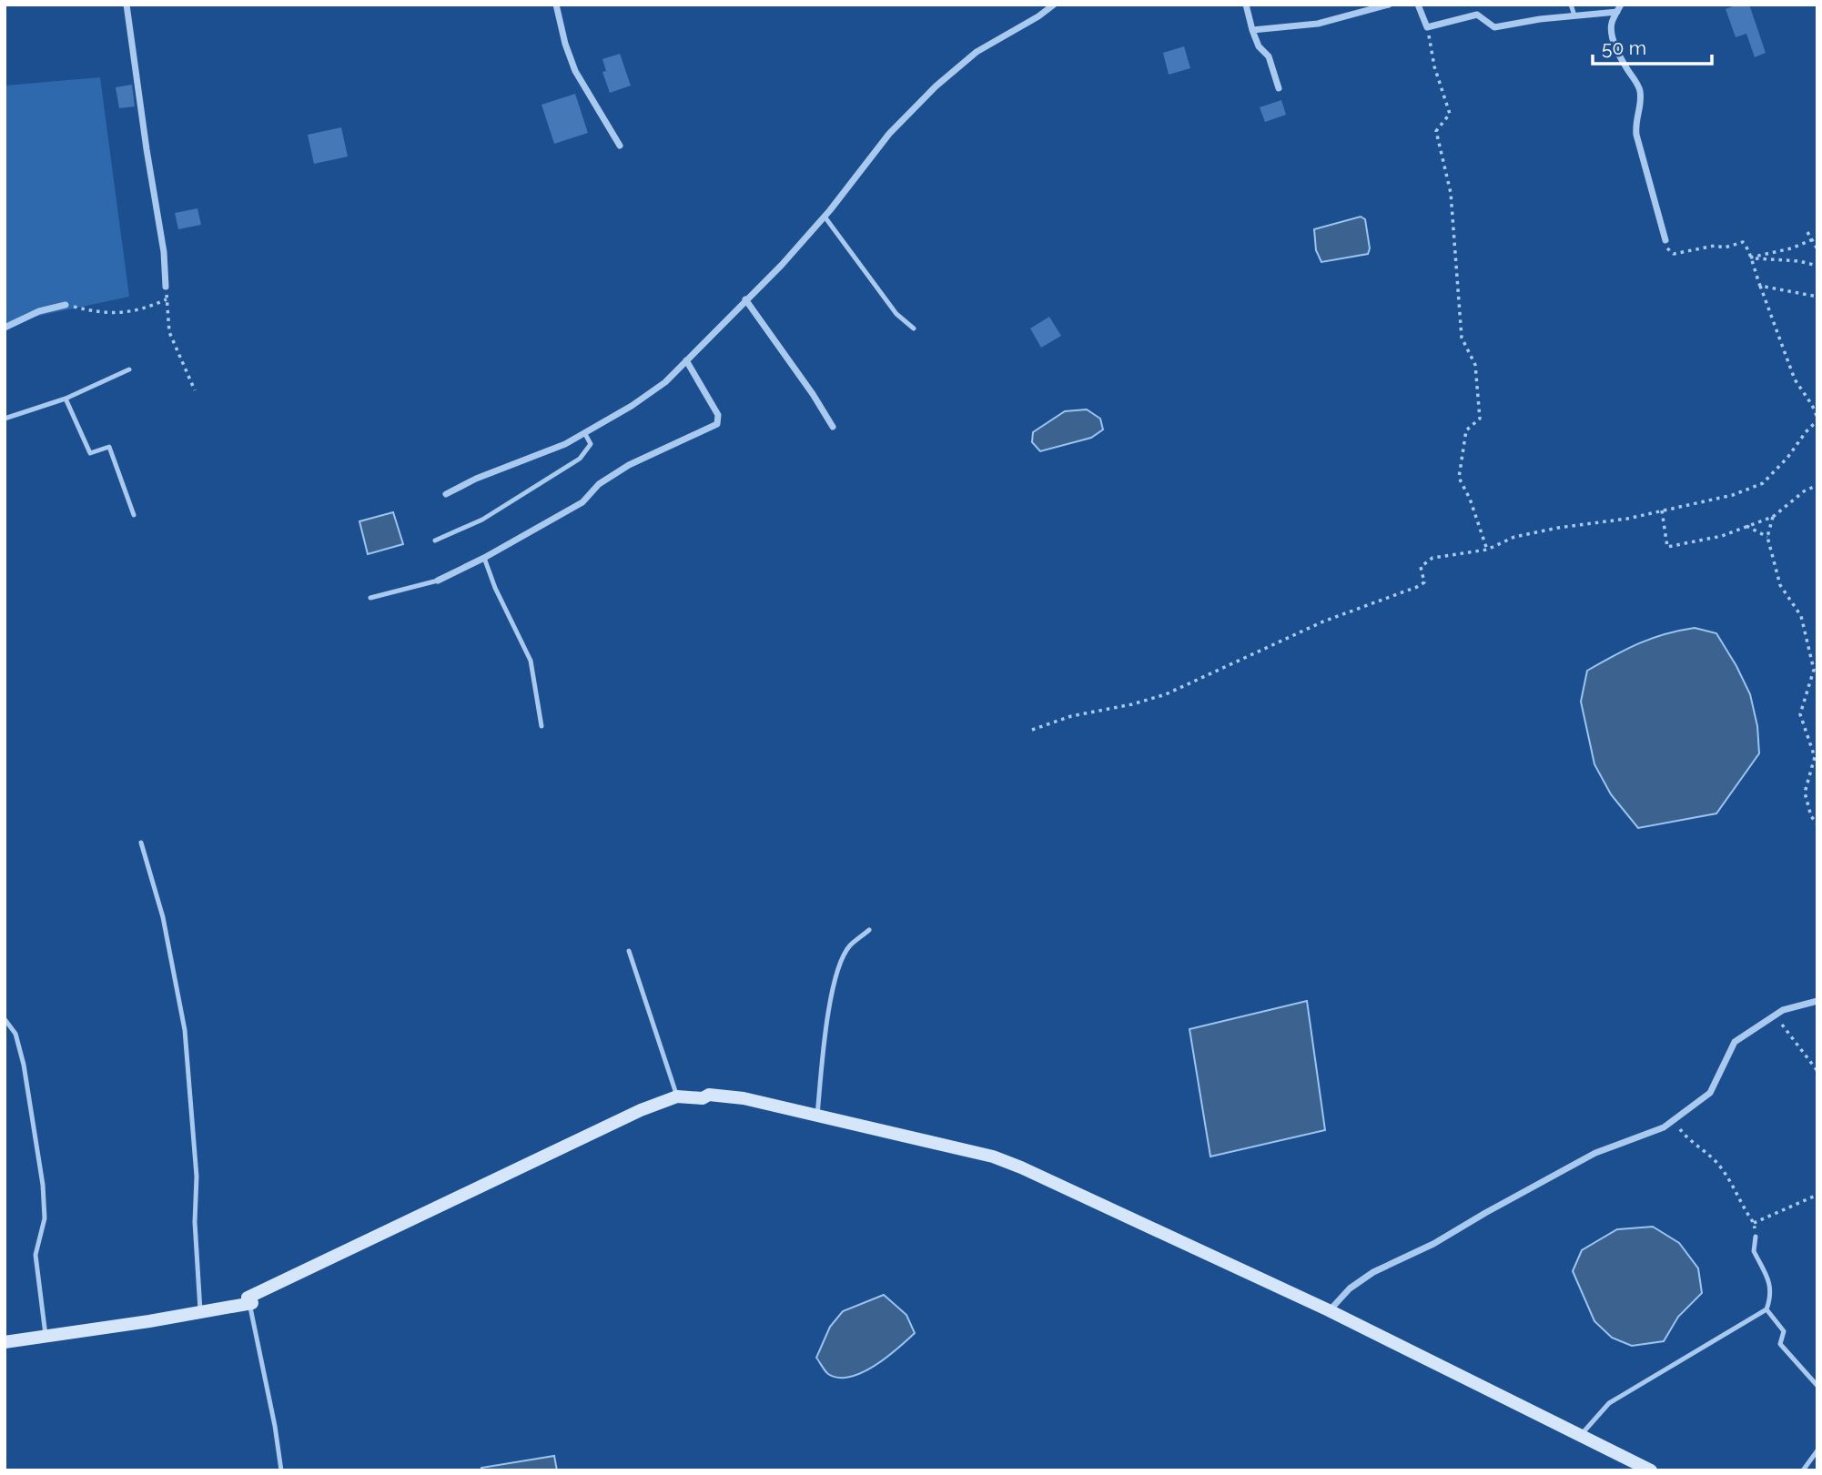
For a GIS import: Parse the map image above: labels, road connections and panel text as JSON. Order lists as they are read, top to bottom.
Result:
{
  "scale_bar": "50 m"
}
